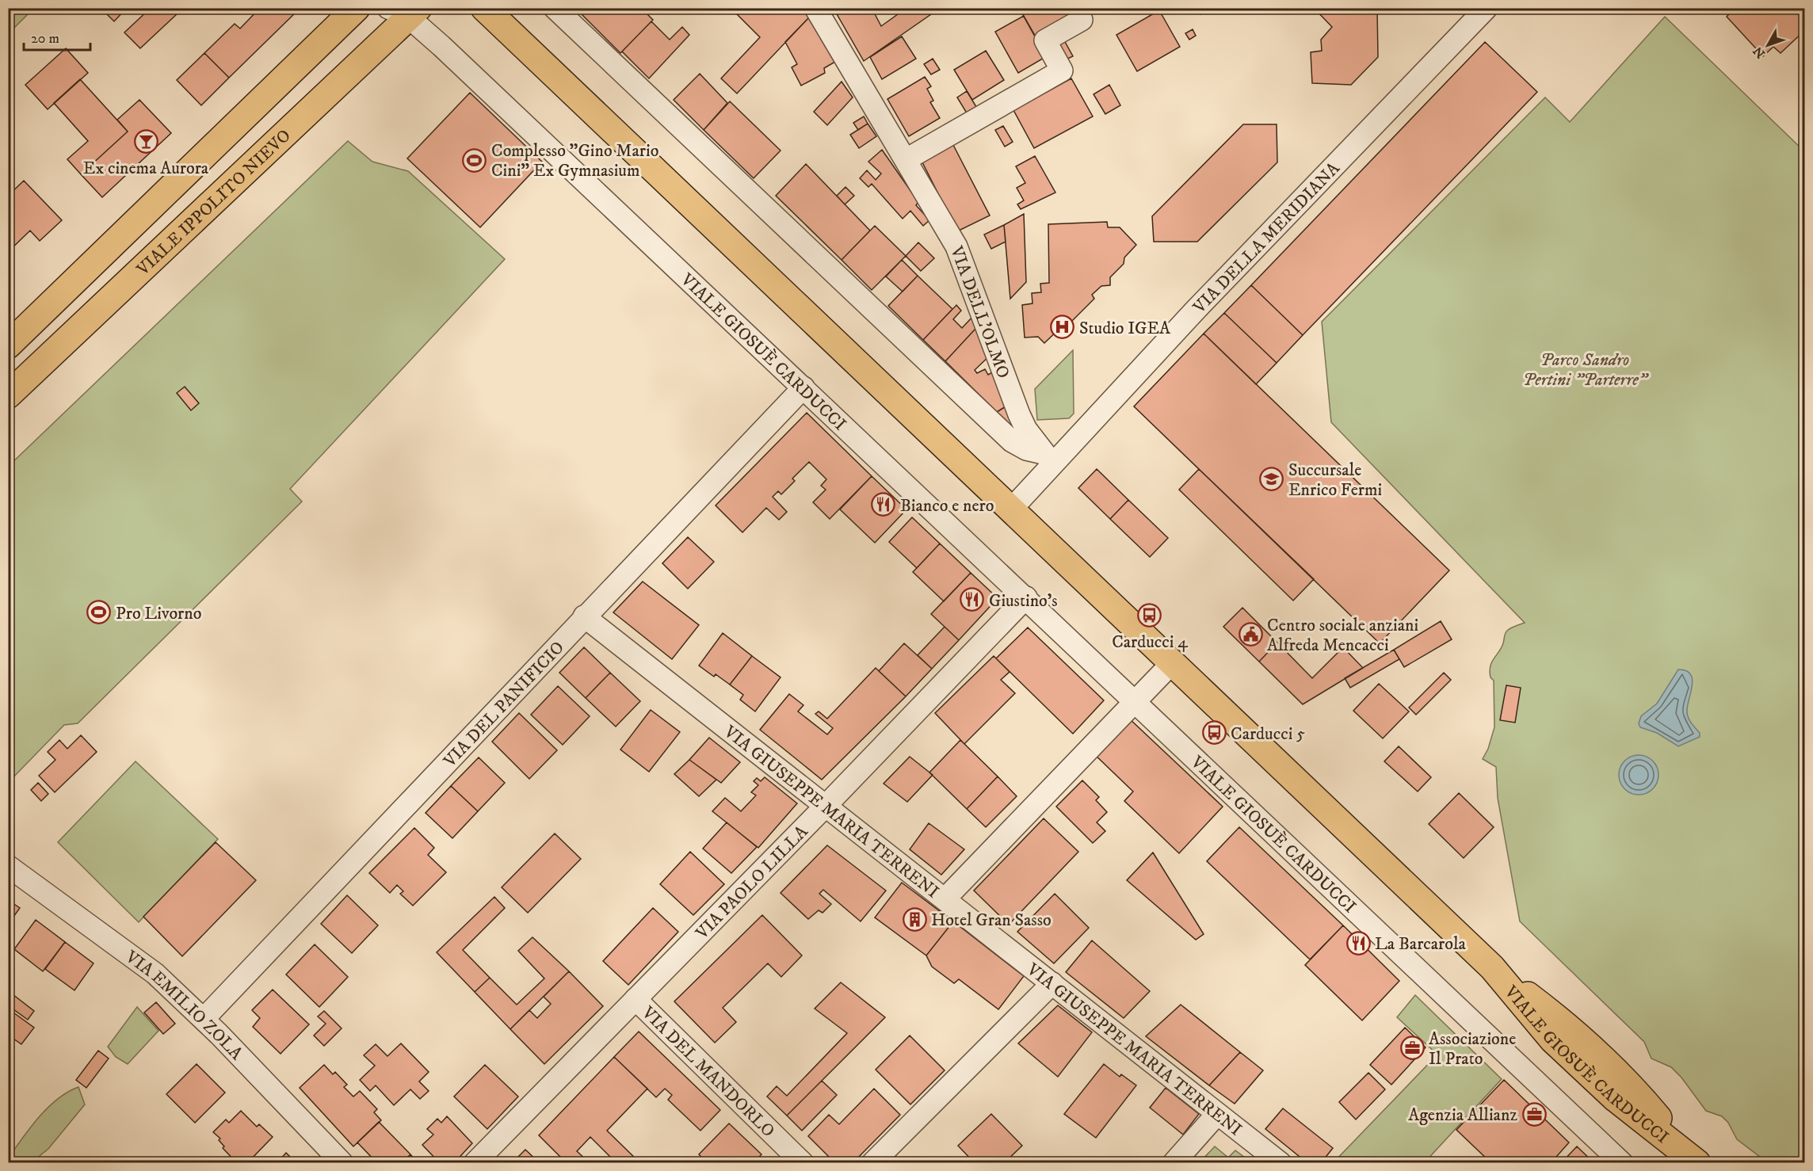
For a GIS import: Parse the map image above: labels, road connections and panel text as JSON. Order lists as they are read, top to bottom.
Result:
{
  "streets": {
    "main road": ["VIALE IPPOLITO NIEVO", "VIALE GIOSUÈ CARDUCCI"],
    "street": [
      "VIA DELLA MERIDIANA",
      "VIA DELL'OLMO",
      "VIA DEL PANIFICIO",
      "VIA GIUSEPPE MARIA TERRENI",
      "VIA PAOLO LILLA",
      "VIA EMILIO ZOLA",
      "VIA DEL MANDORLO"
    ]
  },
  "crossings": [
    ["VIALE IPPOLITO NIEVO", "VIALE GIOSUÈ CARDUCCI"],
    ["VIA DELLA MERIDIANA", "VIA DELL'OLMO"],
    ["VIA DELLA MERIDIANA", "VIALE GIOSUÈ CARDUCCI"],
    ["VIALE GIOSUÈ CARDUCCI", "VIA DEL PANIFICIO"],
    ["VIALE GIOSUÈ CARDUCCI", "VIA PAOLO LILLA"],
    ["VIA DEL PANIFICIO", "VIA GIUSEPPE MARIA TERRENI"],
    ["VIA DEL PANIFICIO", "VIA EMILIO ZOLA"],
    ["VIA GIUSEPPE MARIA TERRENI", "VIA PAOLO LILLA"],
    ["VIA PAOLO LILLA", "VIA DEL MANDORLO"]
  ],
  "parks": ["Parco Sandro Pertini \"Parterre\""],
  "places": {
    "bar": ["Ex cinema Aurora"],
    "sports": ["Complesso \"Gino Mario Cini\" Ex Gymnasium", "Pro Livorno"],
    "hospital": ["Studio IGEA"],
    "school or university": ["Succursale Enrico Fermi"],
    "restaurant": ["Bianco e nero", "Giustino's", "La Barcarola"],
    "bus stop": ["Carducci 4", "Carducci 5"],
    "public building": ["Centro sociale anziani Alfreda Mencacci"],
    "building": ["Hotel Gran Sasso"],
    "office": ["Associazione Il Prato", "Agenzia Allianz"]
  },
  "scale_bar": "20 m",
  "north": "bottom left"
}
